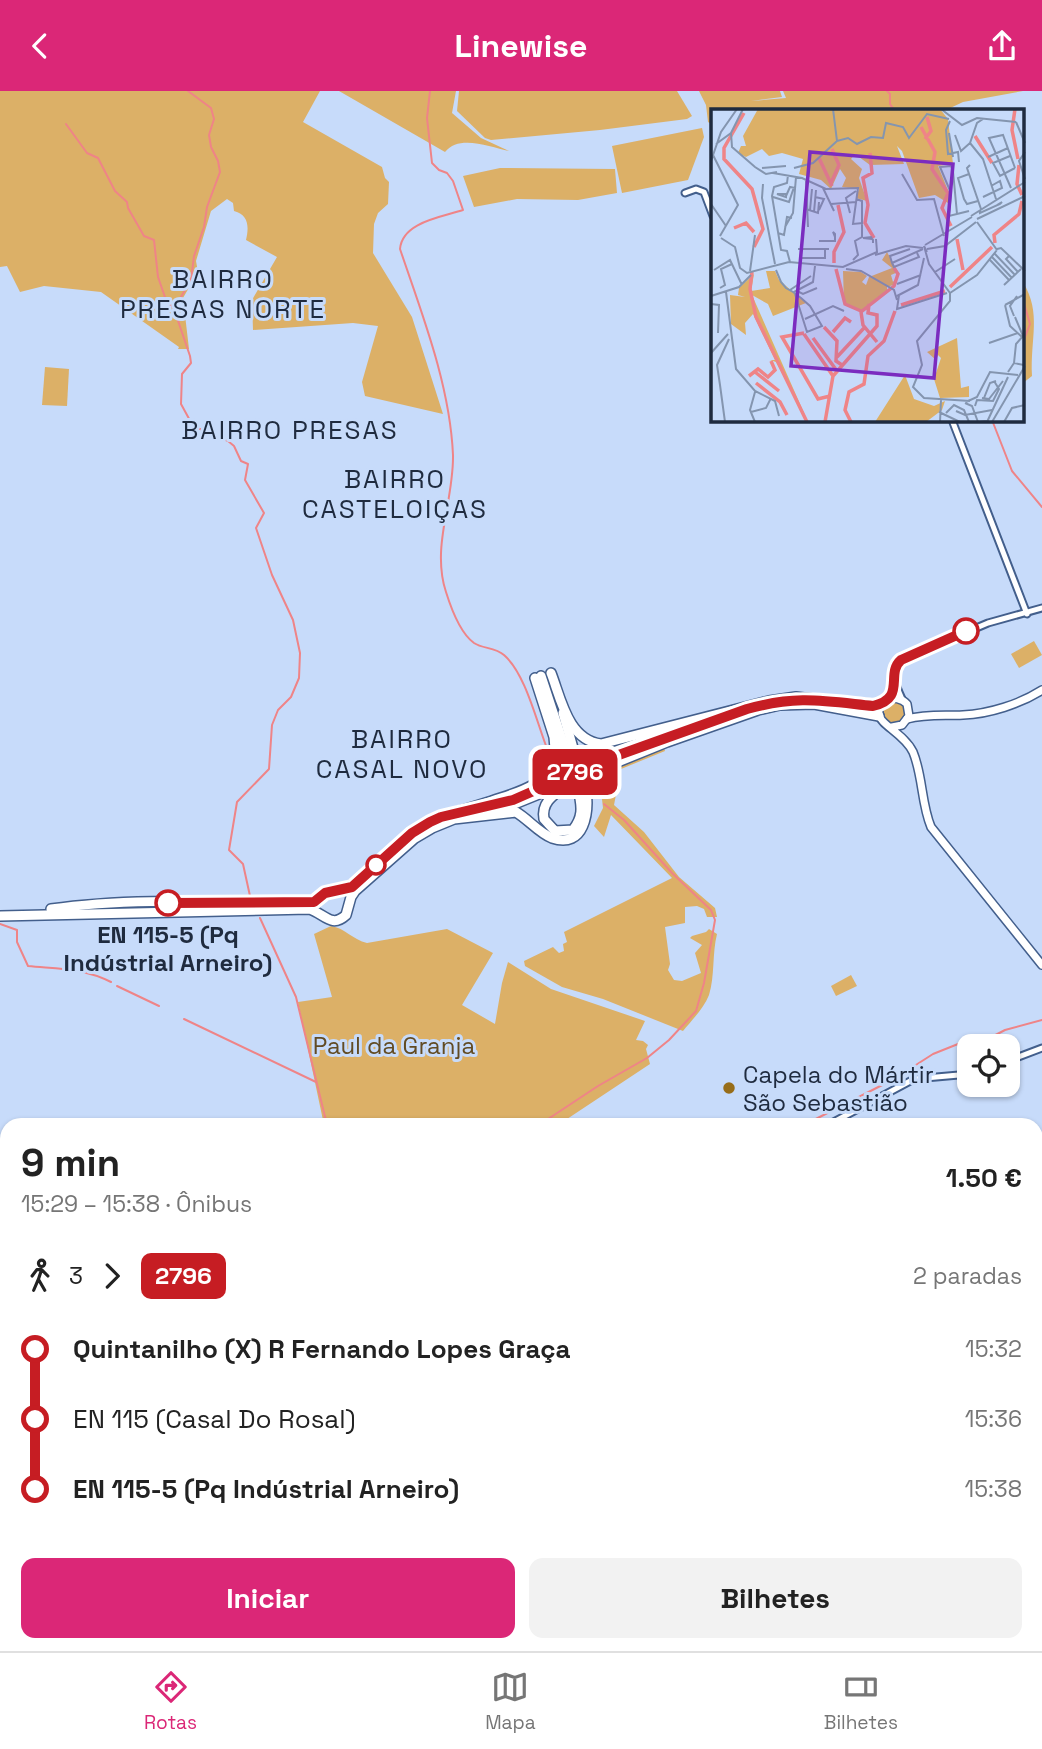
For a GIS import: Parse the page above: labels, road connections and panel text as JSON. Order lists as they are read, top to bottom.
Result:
{
  "districts": [
    "BAIRRO PRESAS NORTE",
    "BAIRRO PRESAS",
    "BAIRRO CASTELOIÇAS",
    "BAIRRO CASAL NOVO"
  ],
  "parks": ["Paul da Granja"],
  "places": ["EN 115-5 (Pq Indústrial Arneiro)", "Capela do Mártir São Sebastião"],
  "lines": ["bus line 2796"],
  "page": {
    "header": "Linewise",
    "on_map": "2796",
    "heading": ["9 min", "15:29 – 15:38 · Ônibus", "1.50 €"],
    "legs": ["3", "2796", "2 paradas"],
    "list": [
      {
        "name": "Quintanilho (X) R Fernando Lopes Graça",
        "value": "15:32"
      },
      {
        "name": "EN 115 (Casal Do Rosal)",
        "value": "15:36"
      },
      {
        "name": "EN 115-5 (Pq Indústrial Arneiro)",
        "value": "15:38"
      }
    ],
    "buttons": ["Iniciar", "Bilhetes"],
    "tabs": ["Rotas", "Mapa", "Bilhetes"]
  }
}
